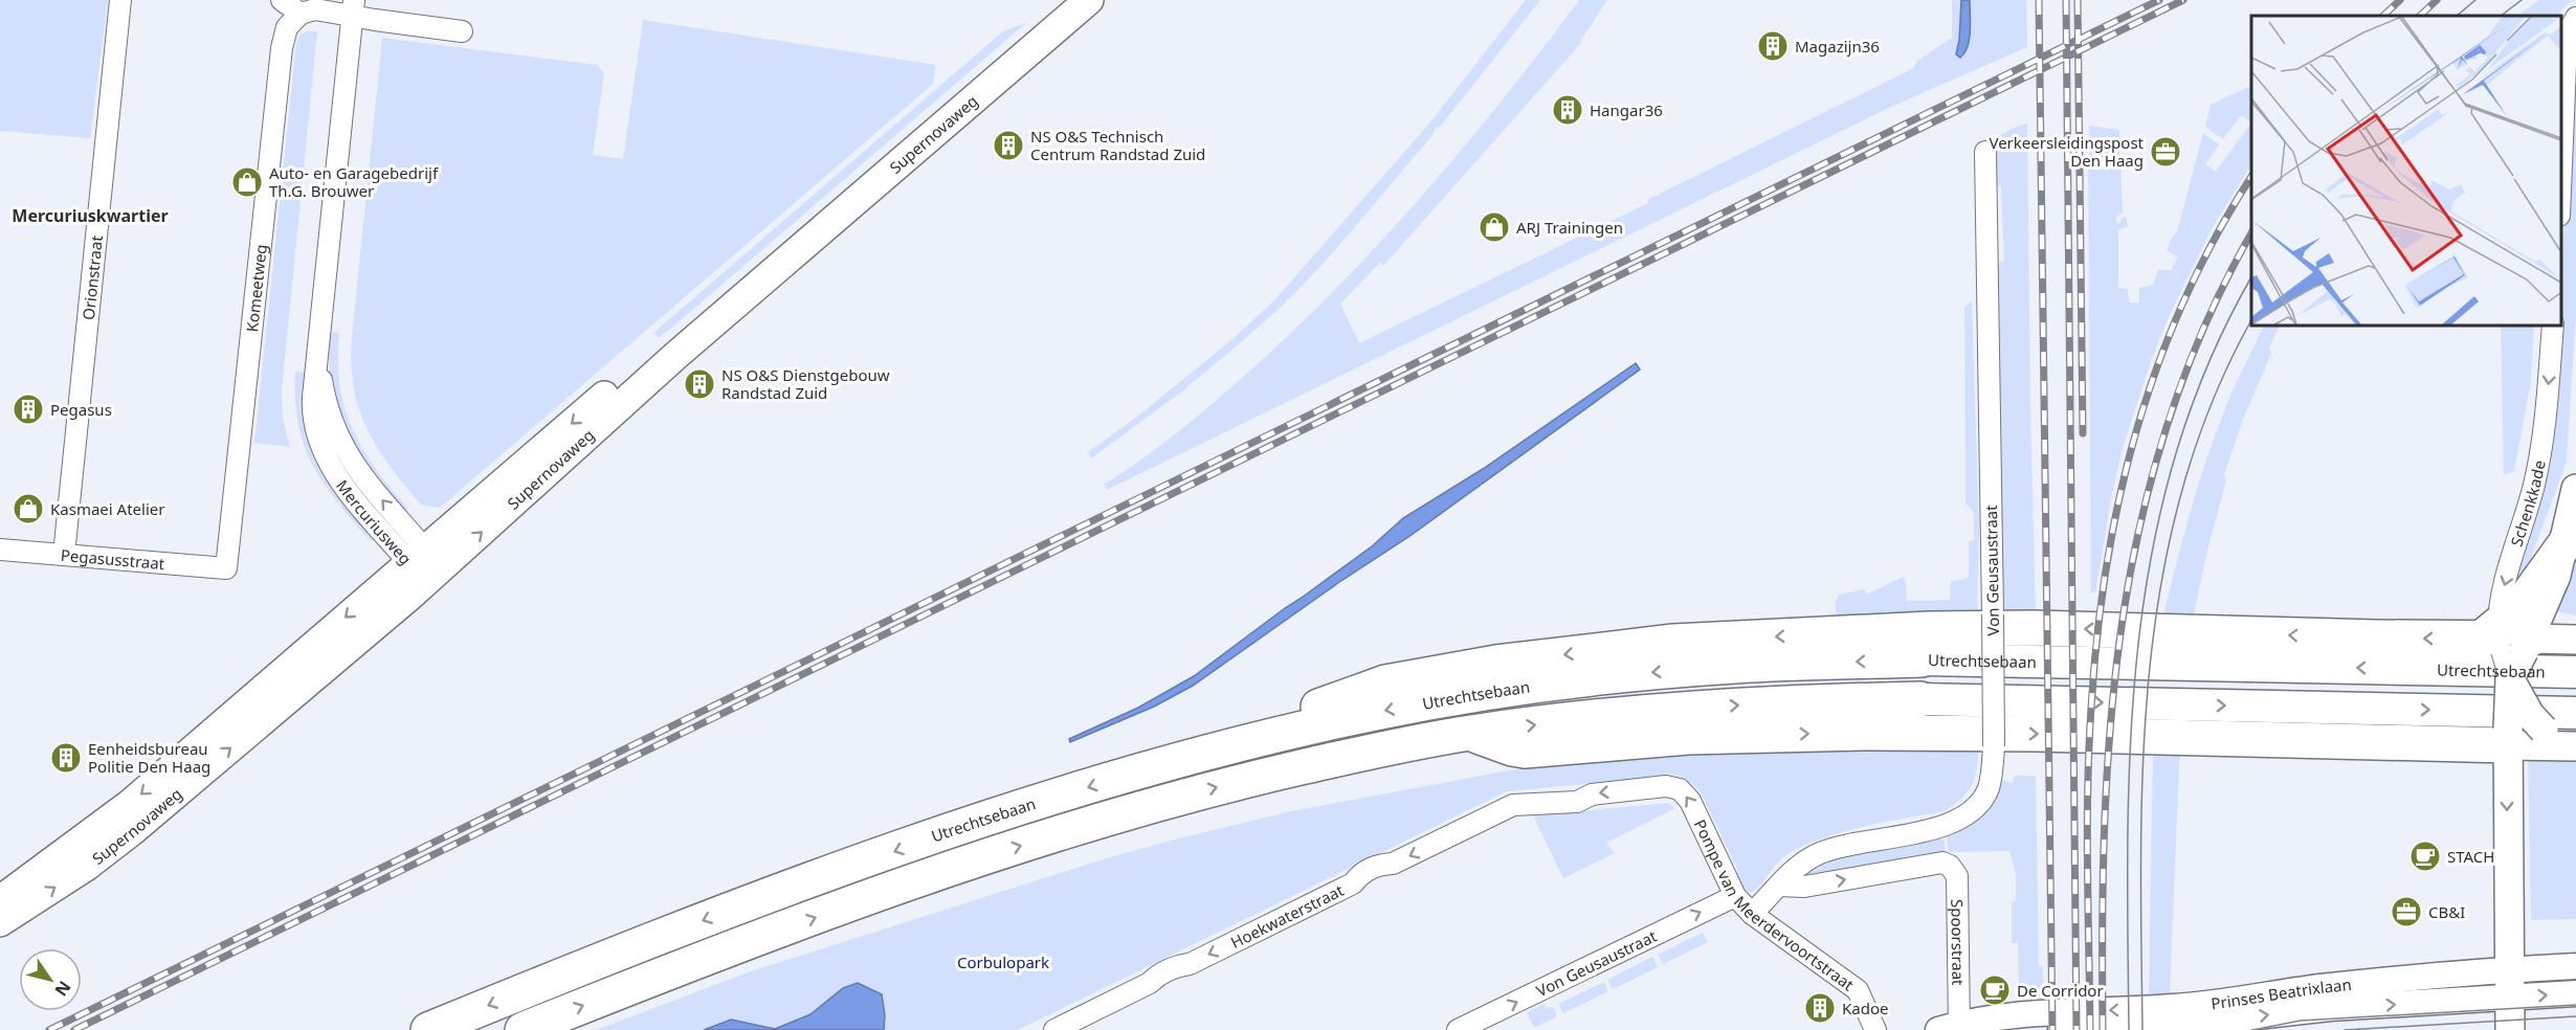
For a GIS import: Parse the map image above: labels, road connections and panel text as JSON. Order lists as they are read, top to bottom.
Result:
{
  "streets": {
    "highway": ["Utrechtsebaan"],
    "main road": ["Supernovaweg", "Schenkkade"],
    "street": [
      "Orionstraat",
      "Komeetweg",
      "Mercuriusweg",
      "Pegasusstraat",
      "Von Geusaustraat",
      "Pompe van Meerdervoortstraat",
      "Hoekwaterstraat",
      "Spoorstraat",
      "Prinses Beatrixlaan"
    ]
  },
  "crossings": [
    ["Supernovaweg", "Mercuriusweg"],
    ["Orionstraat", "Pegasusstraat"],
    ["Komeetweg", "Pegasusstraat"],
    ["Schenkkade", "Prinses Beatrixlaan"],
    ["Von Geusaustraat", "Pompe van Meerdervoortstraat"],
    ["Von Geusaustraat", "Spoorstraat"],
    ["Pompe van Meerdervoortstraat", "Hoekwaterstraat"]
  ],
  "one_way": ["Schenkkade", "Pompe van Meerdervoortstraat", "Hoekwaterstraat"],
  "districts": ["Mercuriuskwartier"],
  "parks": ["Corbulopark"],
  "places": {
    "building": [
      "Magazijn36",
      "Hangar36",
      "NS O&S Technisch Centrum Randstad Zuid",
      "NS O&S Dienstgebouw Randstad Zuid",
      "Pegasus",
      "Eenheidsbureau Politie Den Haag",
      "Kadoe"
    ],
    "office": ["Verkeersleidingspost Den Haag", "CB&I"],
    "shop": ["Auto- en Garagebedrijf Th.G. Brouwer", "ARJ Trainingen", "Kasmaei Atelier"],
    "cafe": ["STACH", "De Corridor"]
  },
  "north": "bottom right"
}
